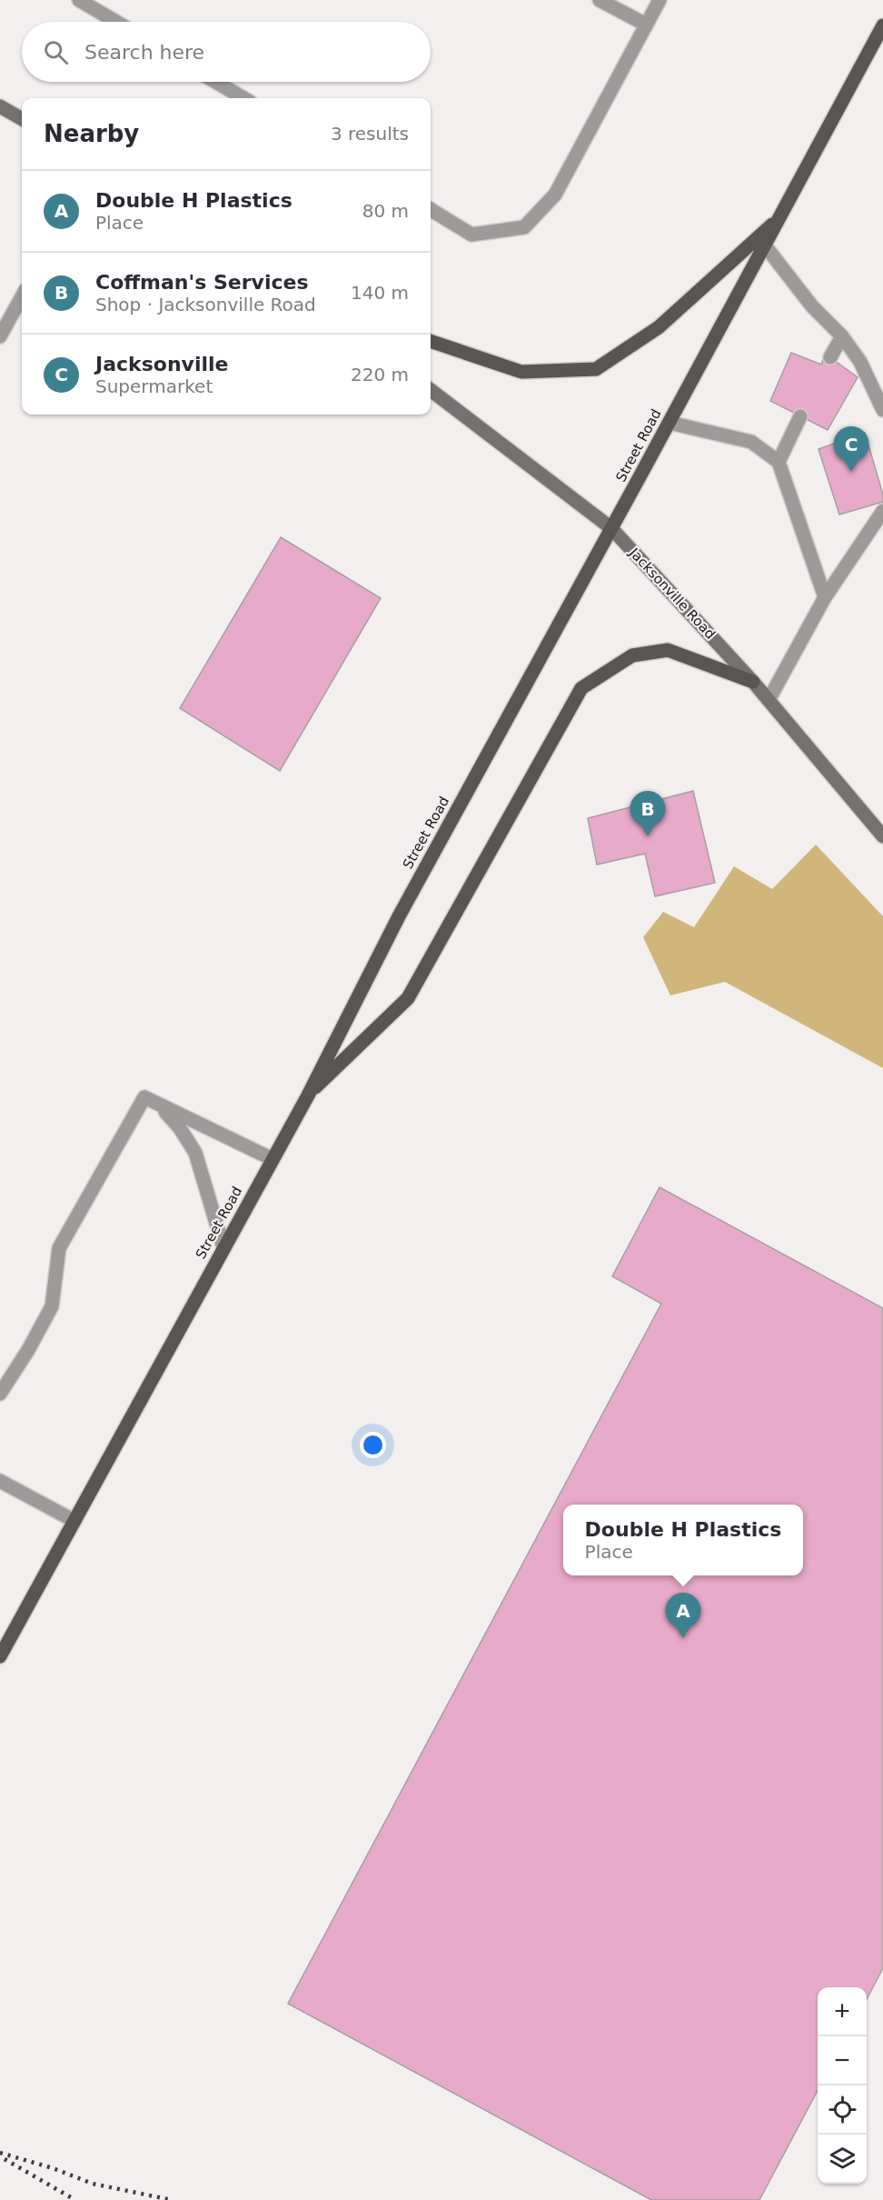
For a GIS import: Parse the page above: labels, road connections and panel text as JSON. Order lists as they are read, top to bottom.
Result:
{
  "streets": {
    "main road": ["Street Road", "Jacksonville Road"]
  },
  "crossings": [
    ["Street Road", "Jacksonville Road"]
  ],
  "page": {
    "search": "Search here",
    "heading": ["Nearby", "3 results"],
    "list": [
      {
        "mark": "A",
        "name": "Double H Plastics",
        "note": "Place",
        "value": "80 m"
      },
      {
        "mark": "B",
        "name": "Coffman's Services",
        "note": "Shop · Jacksonville Road",
        "value": "140 m"
      },
      {
        "mark": "C",
        "name": "Jacksonville",
        "note": "Supermarket",
        "value": "220 m"
      }
    ],
    "pins": ["C", "B", "A"],
    "popup": ["Double H Plastics", "Place"],
    "map_buttons": ["+", "−"]
  }
}
